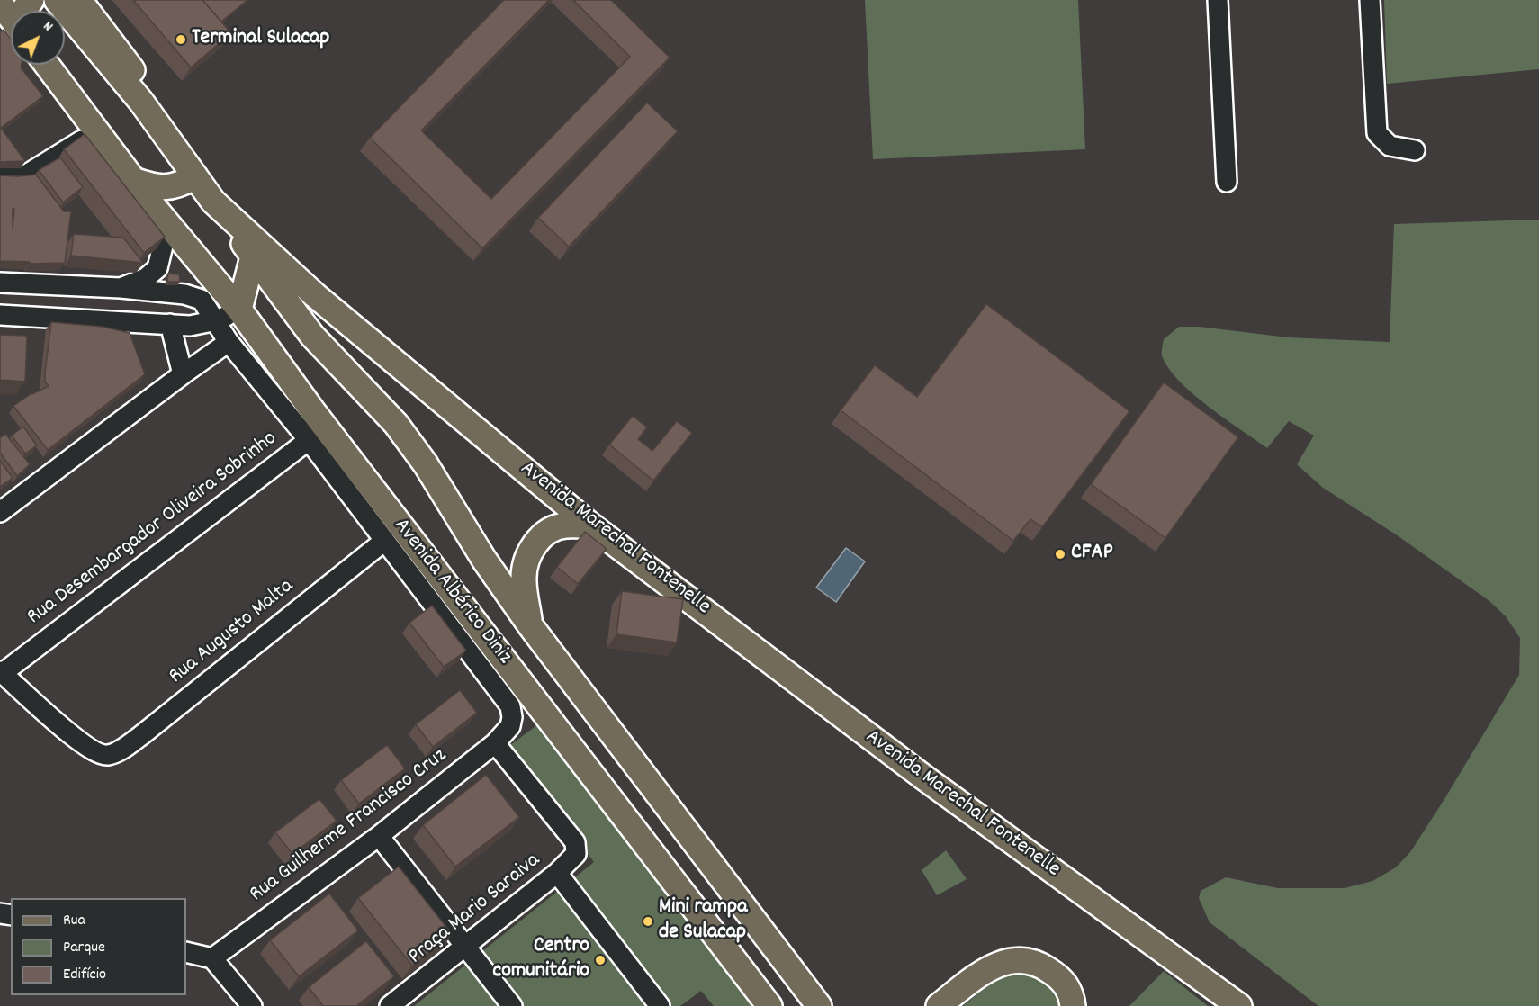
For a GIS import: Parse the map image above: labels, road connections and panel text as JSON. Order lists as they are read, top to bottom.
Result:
{
  "streets": {
    "main road": ["Avenida Marechal Fontenelle", "Avenida Albérico Diniz"],
    "street": [
      "Rua Desembargador Oliveira Sobrinho",
      "Rua Augusto Malta",
      "Rua Guilherme Francisco Cruz",
      "Praça Mario Saraiva"
    ]
  },
  "crossings": [
    ["Rua Desembargador Oliveira Sobrinho", "Avenida Albérico Diniz"],
    ["Rua Desembargador Oliveira Sobrinho", "Rua Augusto Malta"],
    ["Avenida Marechal Fontenelle", "Avenida Albérico Diniz"],
    ["Rua Augusto Malta", "Rua Guilherme Francisco Cruz"],
    ["Rua Guilherme Francisco Cruz", "Praça Mario Saraiva"]
  ],
  "places": [
    "Terminal Sulacap",
    "CFAP",
    "Mini rampa de Sulacap",
    "Centro comunitário"
  ],
  "legend": ["Rua", "Parque", "Edifício"],
  "north": "top right"
}
